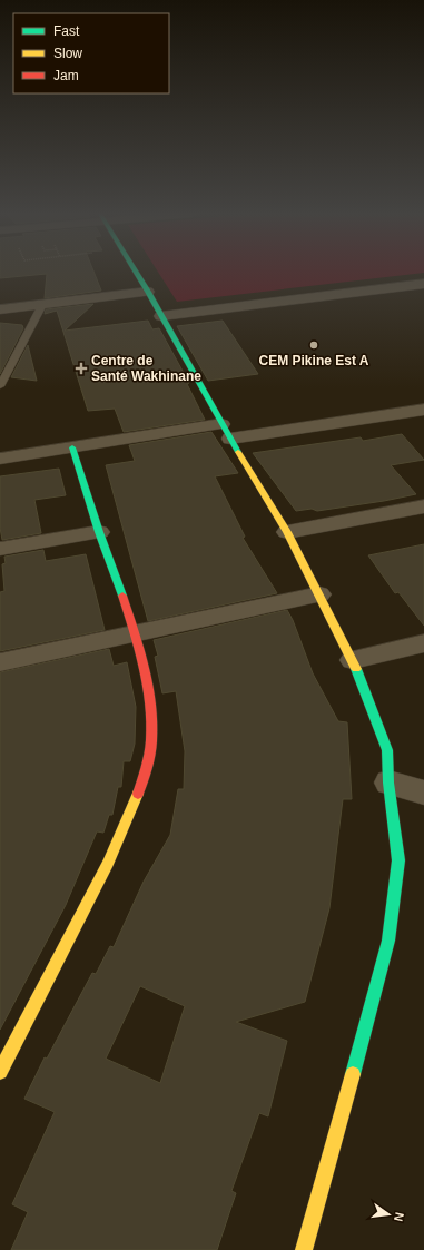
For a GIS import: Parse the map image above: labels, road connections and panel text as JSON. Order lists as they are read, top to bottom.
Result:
{
  "places": {
    "other": ["CEM Pikine Est A"],
    "health": ["Centre de Santé Wakhinane"]
  },
  "legend": ["Fast", "Slow", "Jam"],
  "north": "right"
}
